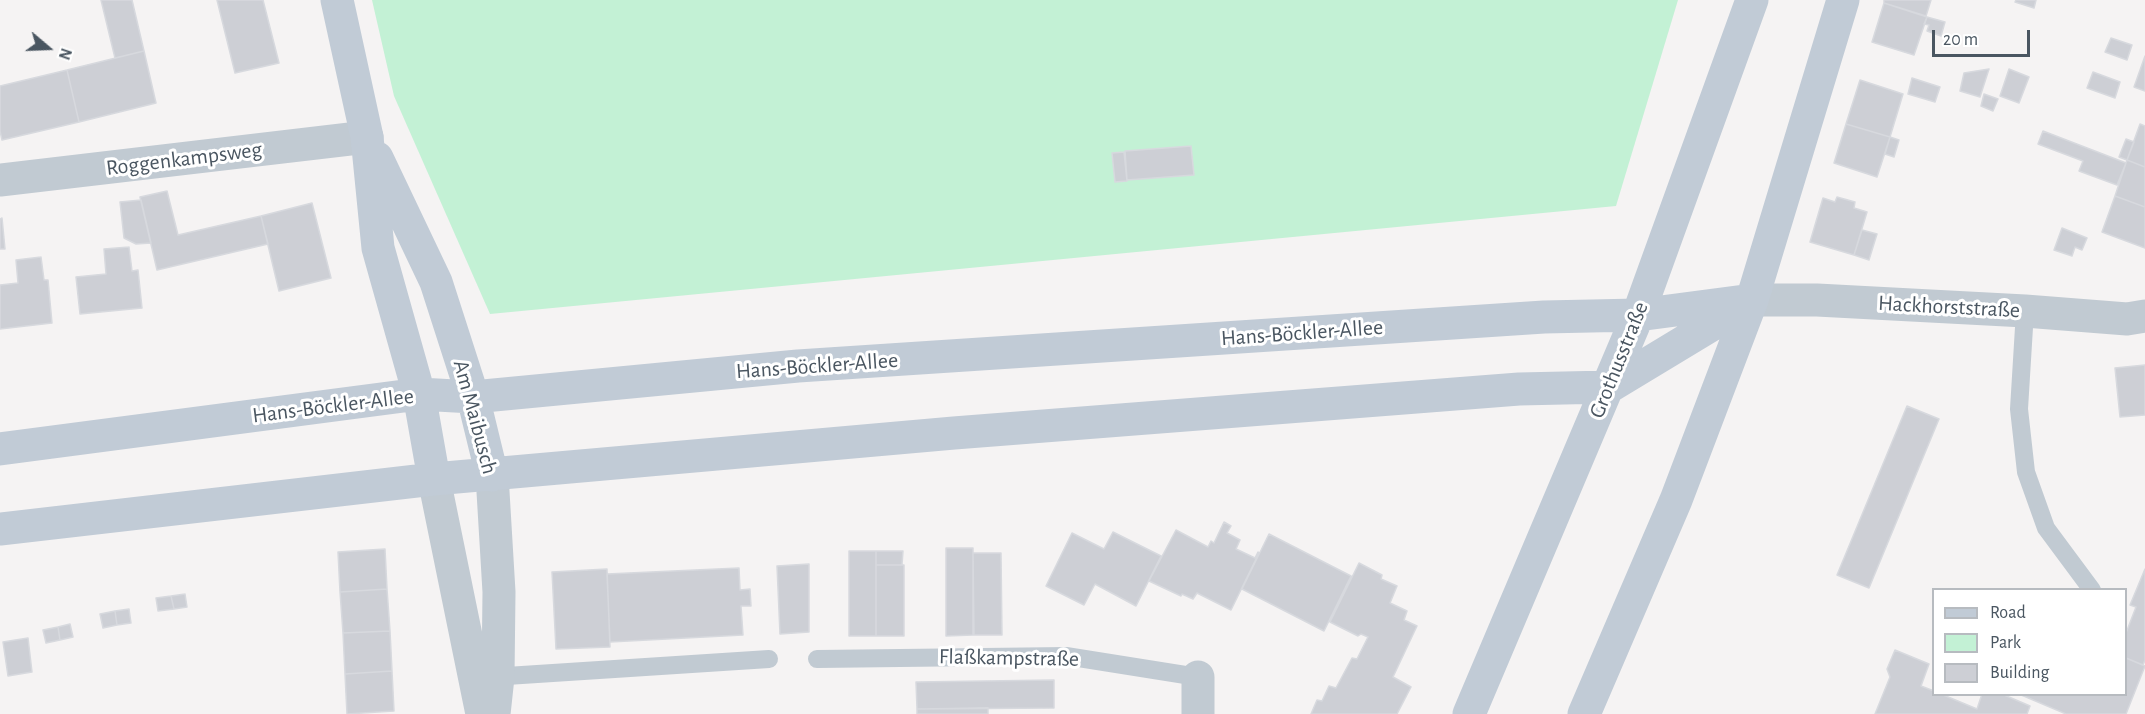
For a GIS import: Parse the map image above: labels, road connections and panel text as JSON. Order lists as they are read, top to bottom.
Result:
{
  "streets": {
    "street": [
      "Roggenkampsweg",
      "Hackhorststraße",
      "Hans-Böckler-Allee",
      "Grothusstraße",
      "Am Maibusch",
      "Flaßkampstraße"
    ]
  },
  "crossings": [
    ["Roggenkampsweg", "Am Maibusch"],
    ["Hackhorststraße", "Hans-Böckler-Allee"],
    ["Hackhorststraße", "Grothusstraße"],
    ["Hans-Böckler-Allee", "Grothusstraße"],
    ["Hans-Böckler-Allee", "Am Maibusch"]
  ],
  "legend": ["Road", "Park", "Building"],
  "scale_bar": "20 m",
  "north": "right"
}
